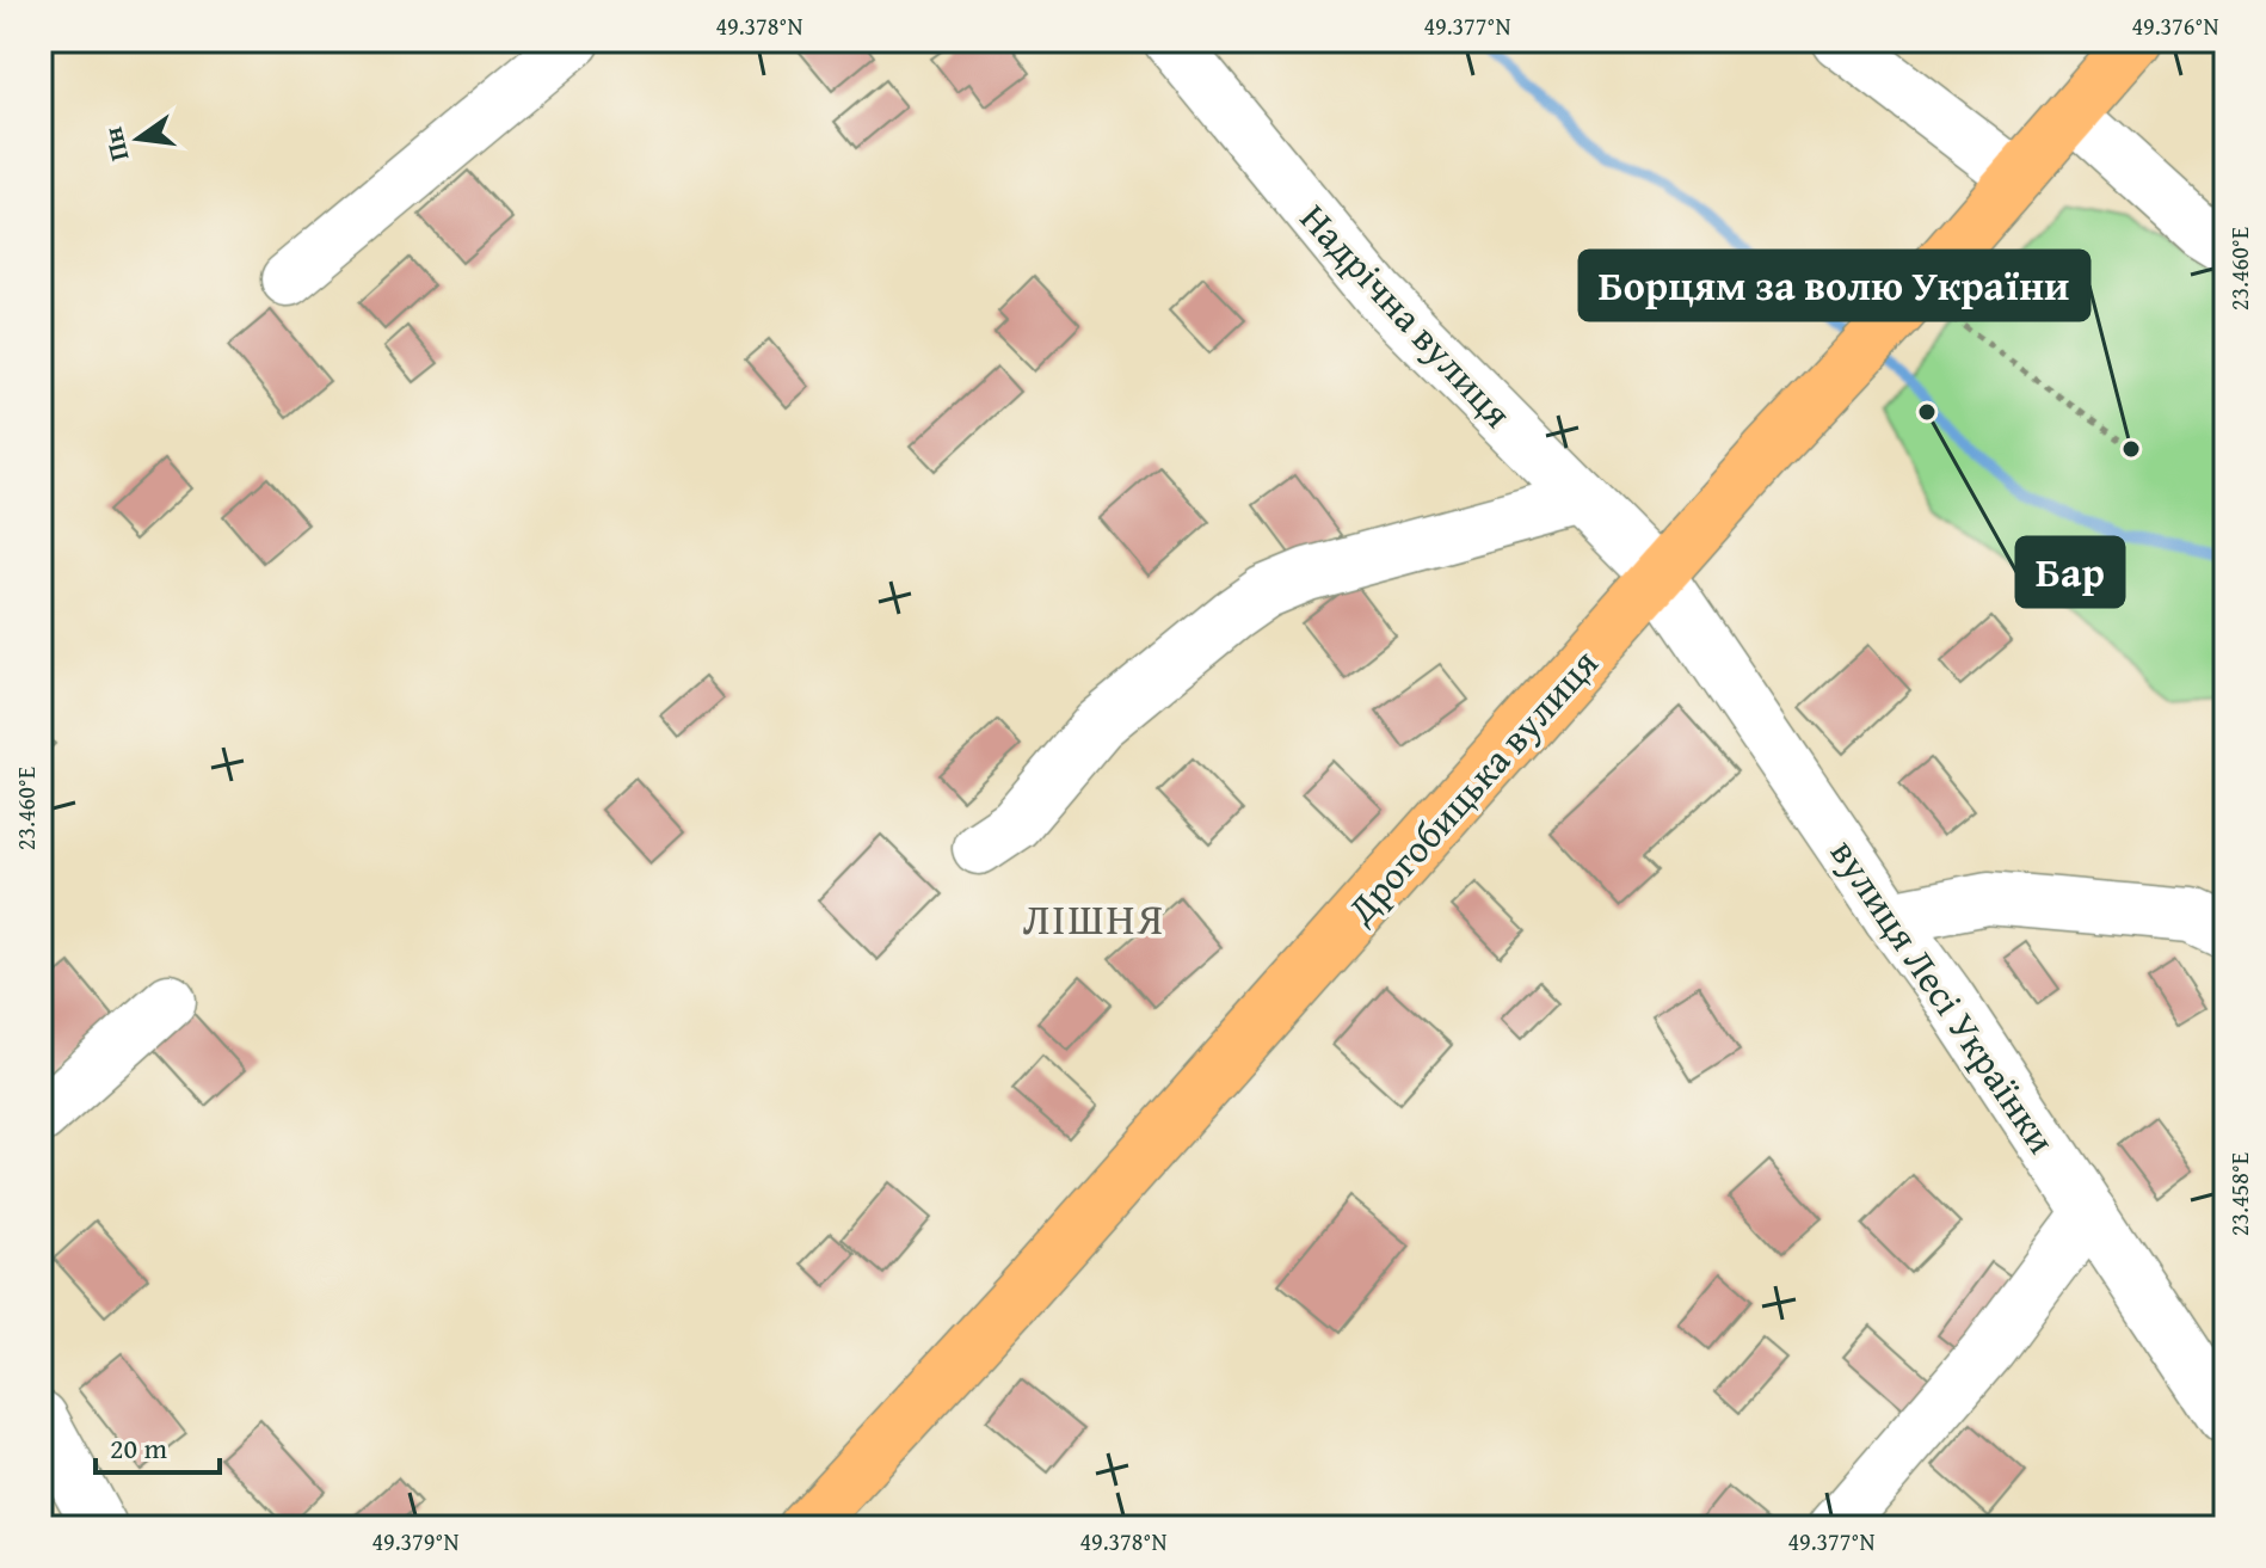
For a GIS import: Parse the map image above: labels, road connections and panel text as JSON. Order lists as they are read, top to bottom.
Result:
{
  "streets": {
    "main road": ["Дрогобицька вулиця"],
    "street": ["Надрічна вулиця", "вулиця Лесі Українки"]
  },
  "crossings": [
    ["Надрічна вулиця", "Дрогобицька вулиця"],
    ["Надрічна вулиця", "вулиця Лесі Українки"],
    ["Дрогобицька вулиця", "вулиця Лесі Українки"]
  ],
  "districts": ["ЛІШНЯ"],
  "places": ["Бар", "Борцям за волю України"],
  "scale_bar": "20 m",
  "north": "left",
  "coordinates": [
    "49.378°N",
    "49.377°N",
    "49.376°N",
    "23.460°E",
    "23.458°E",
    "49.379°N"
  ]
}
